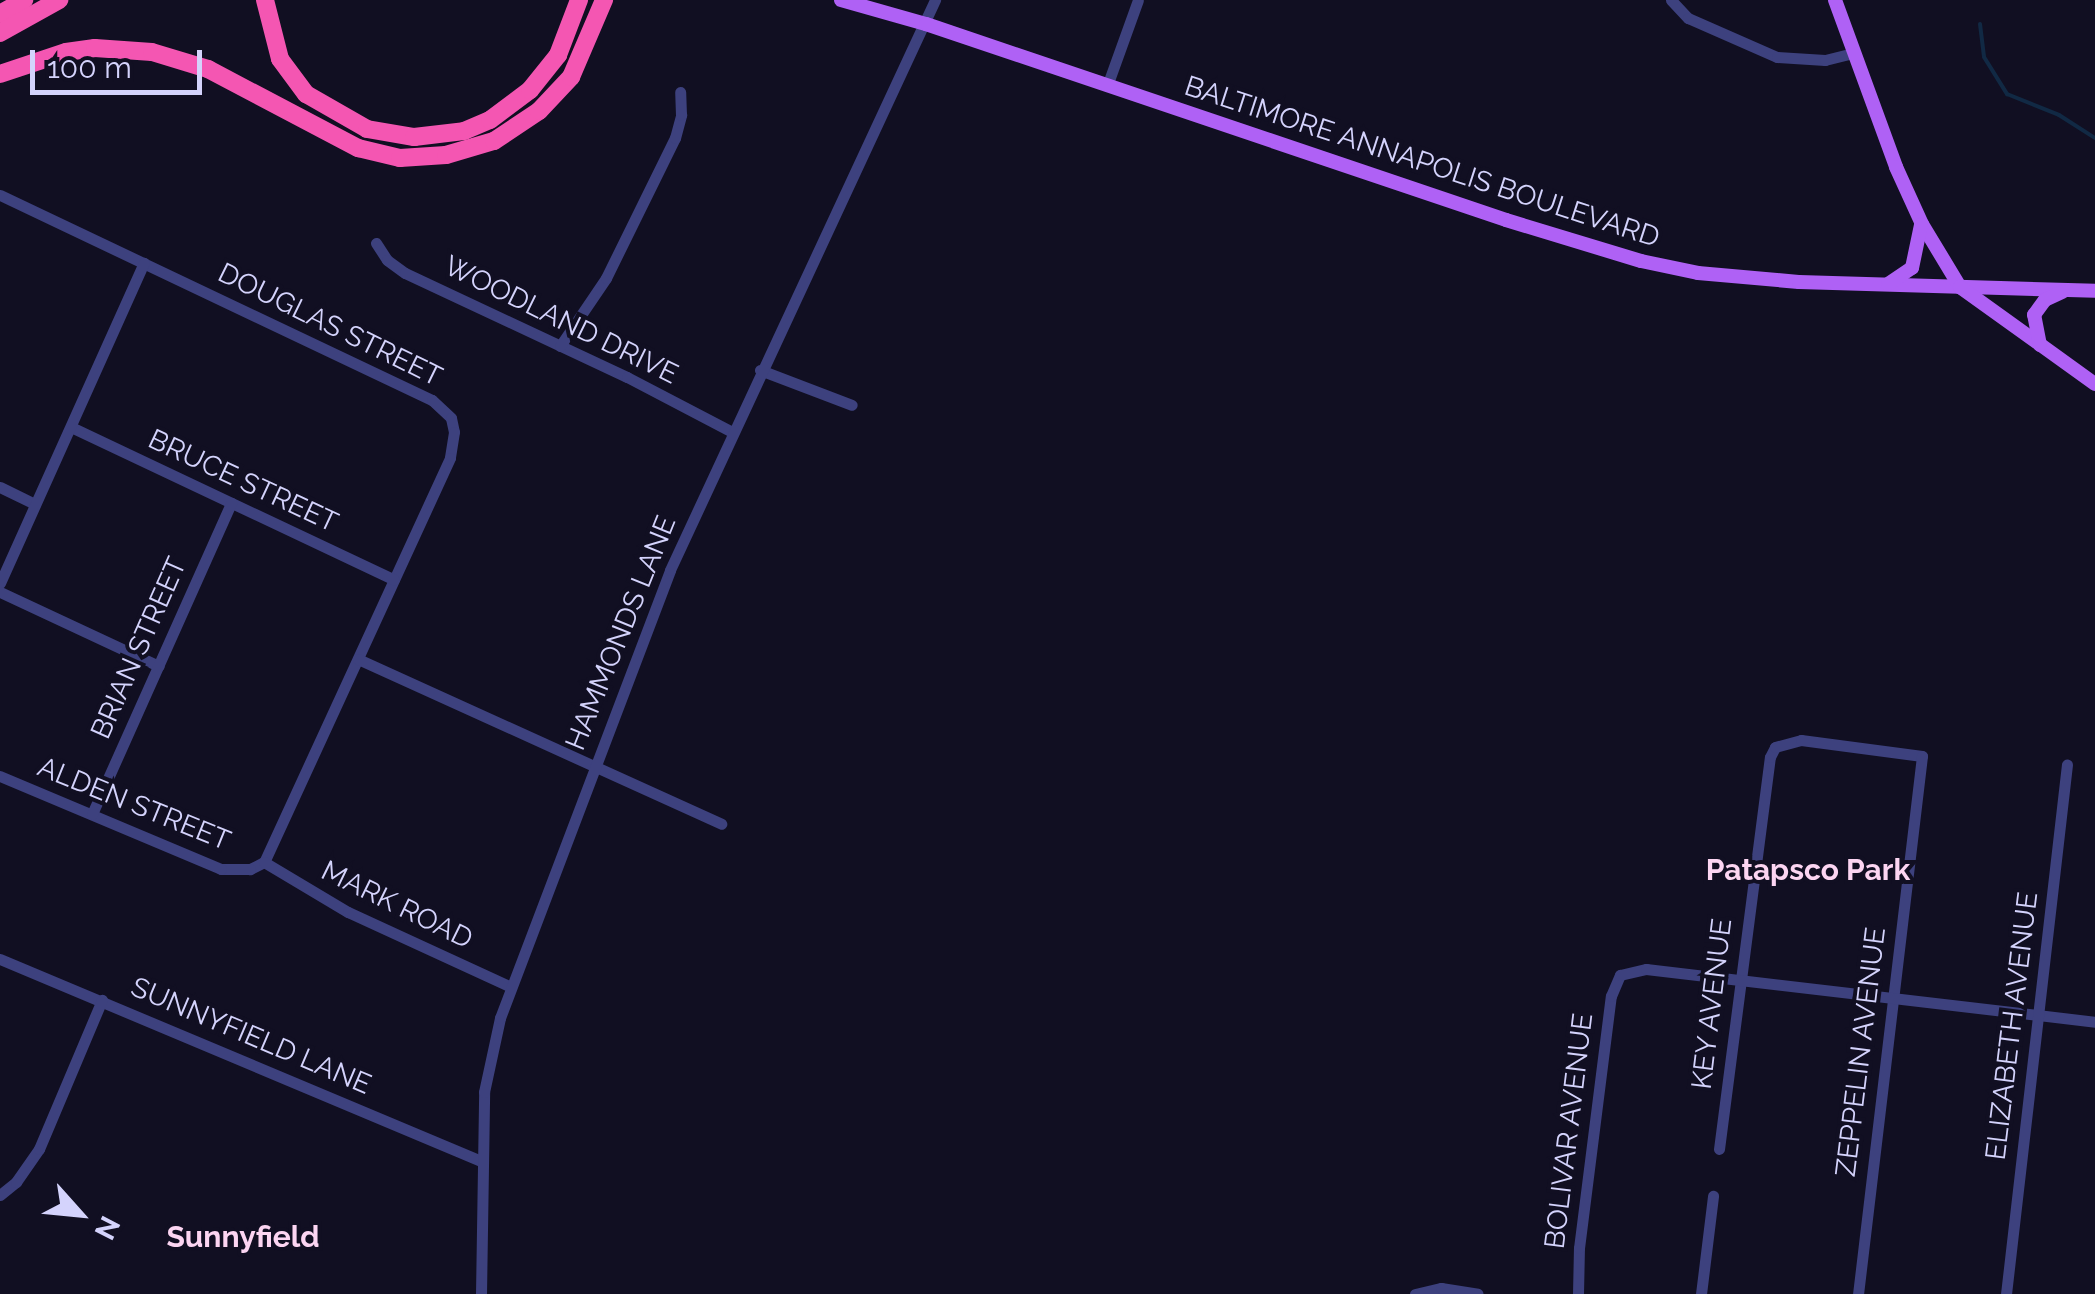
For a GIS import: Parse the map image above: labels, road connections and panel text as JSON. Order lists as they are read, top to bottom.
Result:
{
  "streets": {
    "main road": ["BALTIMORE ANNAPOLIS BOULEVARD"],
    "street": [
      "WOODLAND DRIVE",
      "DOUGLAS STREET",
      "BRUCE STREET",
      "HAMMONDS LANE",
      "BRIAN STREET",
      "ALDEN STREET",
      "MARK ROAD",
      "KEY AVENUE",
      "ELIZABETH AVENUE",
      "SUNNYFIELD LANE",
      "ZEPPELIN AVENUE",
      "BOLIVAR AVENUE"
    ]
  },
  "crossings": [
    ["BALTIMORE ANNAPOLIS BOULEVARD", "HAMMONDS LANE"],
    ["WOODLAND DRIVE", "HAMMONDS LANE"],
    ["DOUGLAS STREET", "BRUCE STREET"],
    ["DOUGLAS STREET", "ALDEN STREET"],
    ["BRUCE STREET", "BRIAN STREET"],
    ["HAMMONDS LANE", "MARK ROAD"],
    ["HAMMONDS LANE", "SUNNYFIELD LANE"],
    ["BRIAN STREET", "ALDEN STREET"],
    ["ALDEN STREET", "MARK ROAD"],
    ["KEY AVENUE", "ZEPPELIN AVENUE"],
    ["KEY AVENUE", "BOLIVAR AVENUE"]
  ],
  "districts": ["Patapsco Park", "Sunnyfield"],
  "scale_bar": "100 m",
  "north": "bottom right"
}
